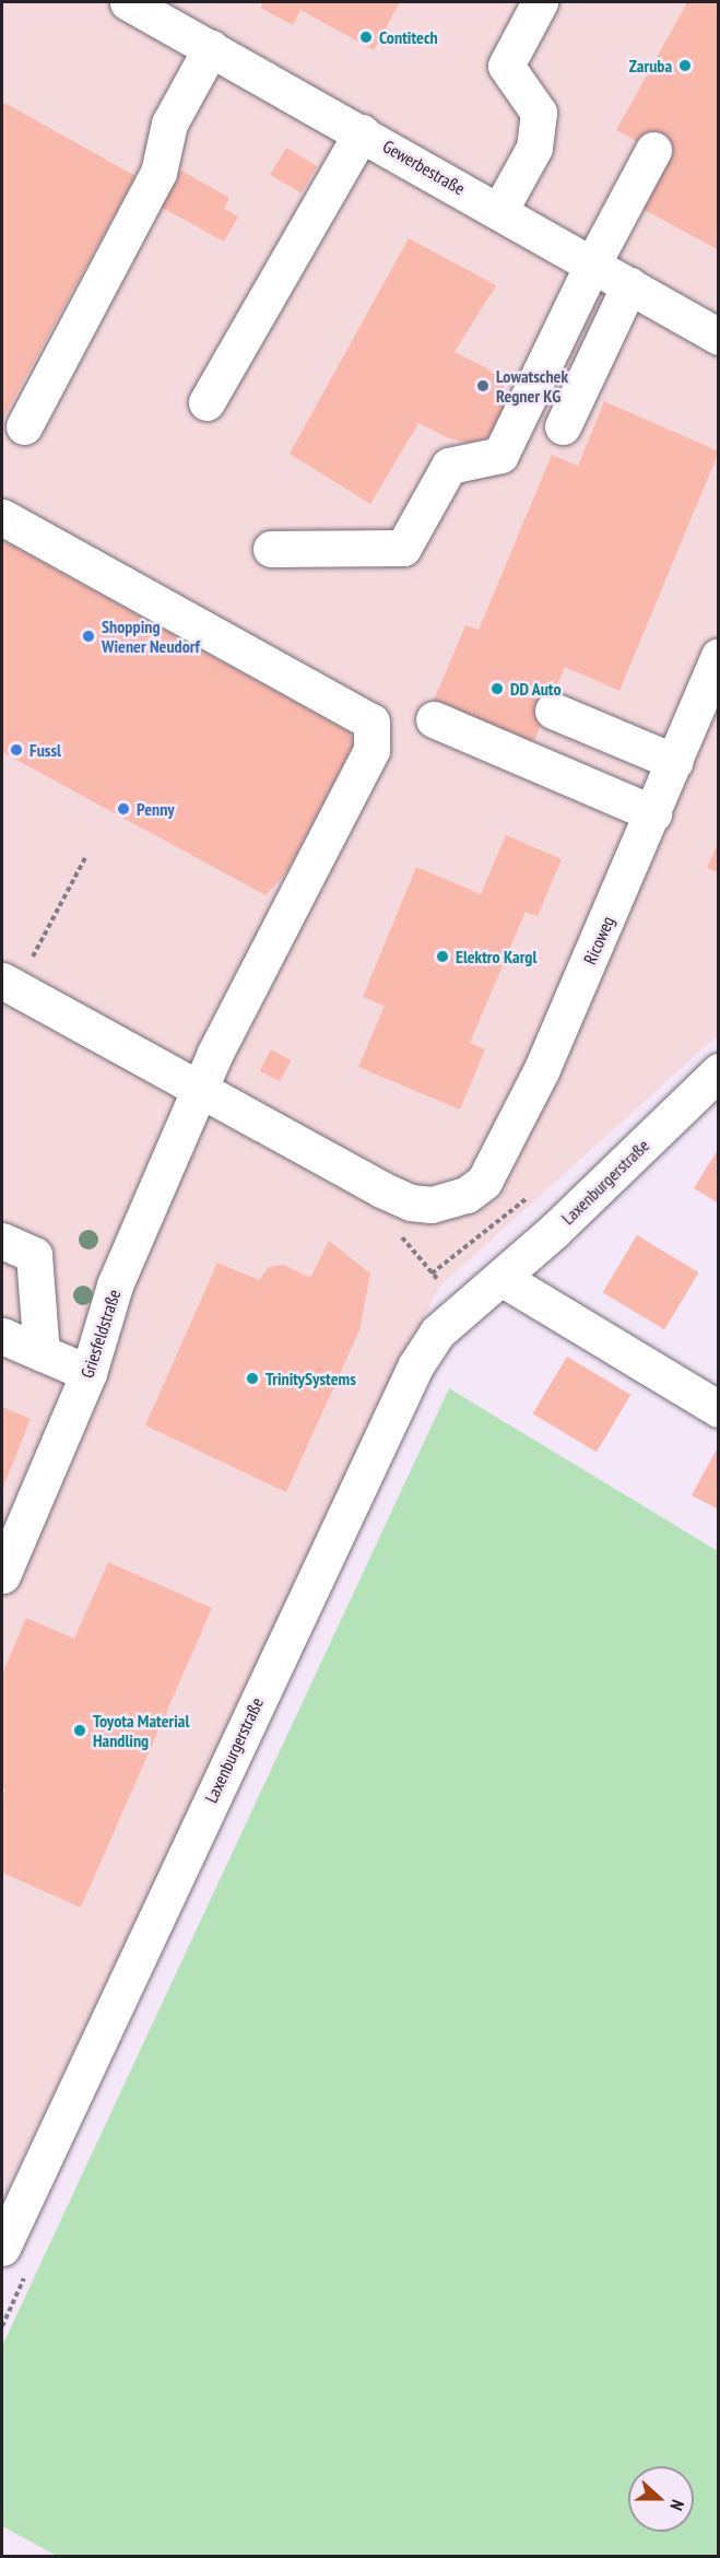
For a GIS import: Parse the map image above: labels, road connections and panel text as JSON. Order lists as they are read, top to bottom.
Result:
{
  "streets": {
    "street": [
      "Gewerbestraße",
      "Ricoweg",
      "Laxenburgerstraße",
      "Griesfeldstraße"
    ]
  },
  "places": [
    "Contitech",
    "Zaruba",
    "Lowatschek Regner KG",
    "Shopping Wiener Neudorf",
    "DD Auto",
    "Fussl",
    "Penny",
    "Elektro Kargl",
    "TrinitySystems",
    "Toyota Material Handling"
  ],
  "north": "right"
}
